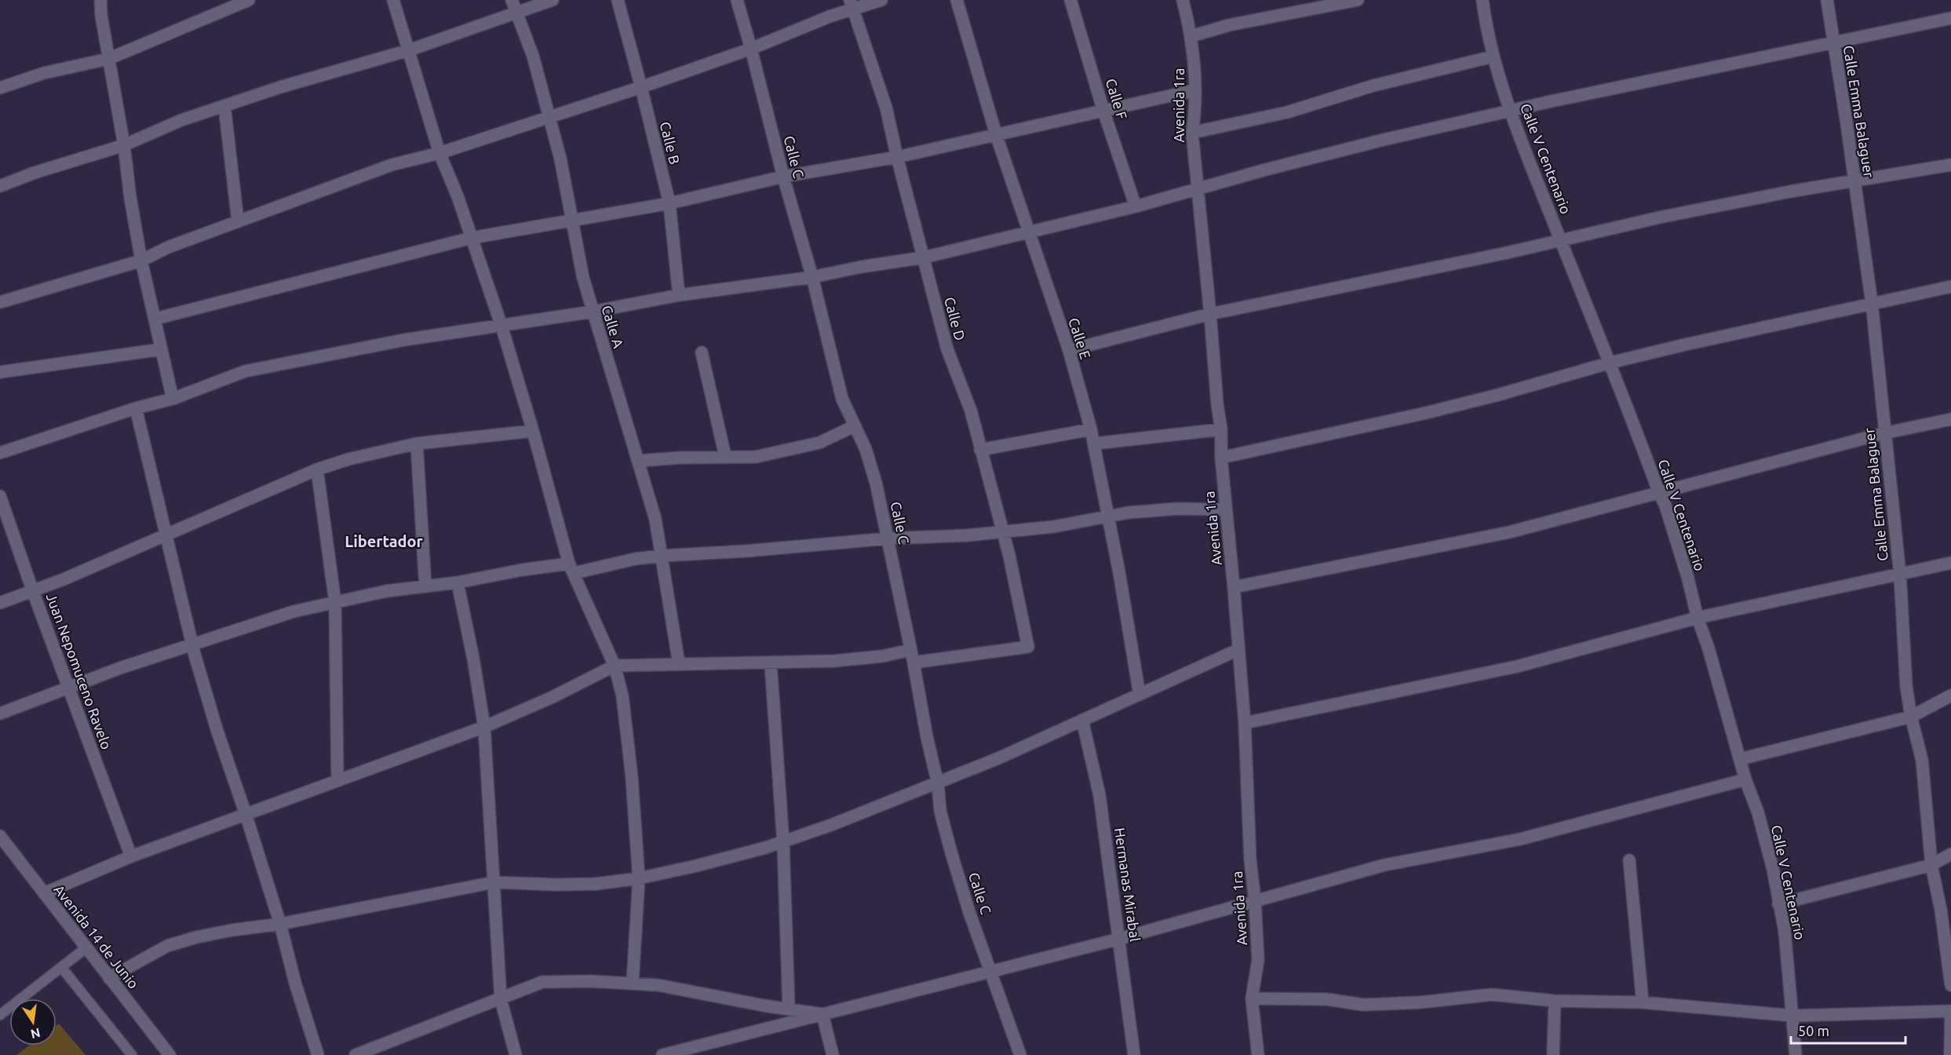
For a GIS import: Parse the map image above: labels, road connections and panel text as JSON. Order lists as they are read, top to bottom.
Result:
{
  "streets": {
    "street": [
      "Calle F",
      "Avenida 1ra",
      "Calle Emma Balaguer",
      "Calle B",
      "Calle C",
      "Calle V Centenario",
      "Calle D",
      "Calle A",
      "Calle E",
      "Juan Nepomuceno Ravelo",
      "Hermanas Mirabal",
      "Avenida 14 de Junio"
    ]
  },
  "crossings": [
    ["Calle C", "Calle D"]
  ],
  "districts": ["Libertador"],
  "scale_bar": "50 m",
  "north": "bottom"
}
